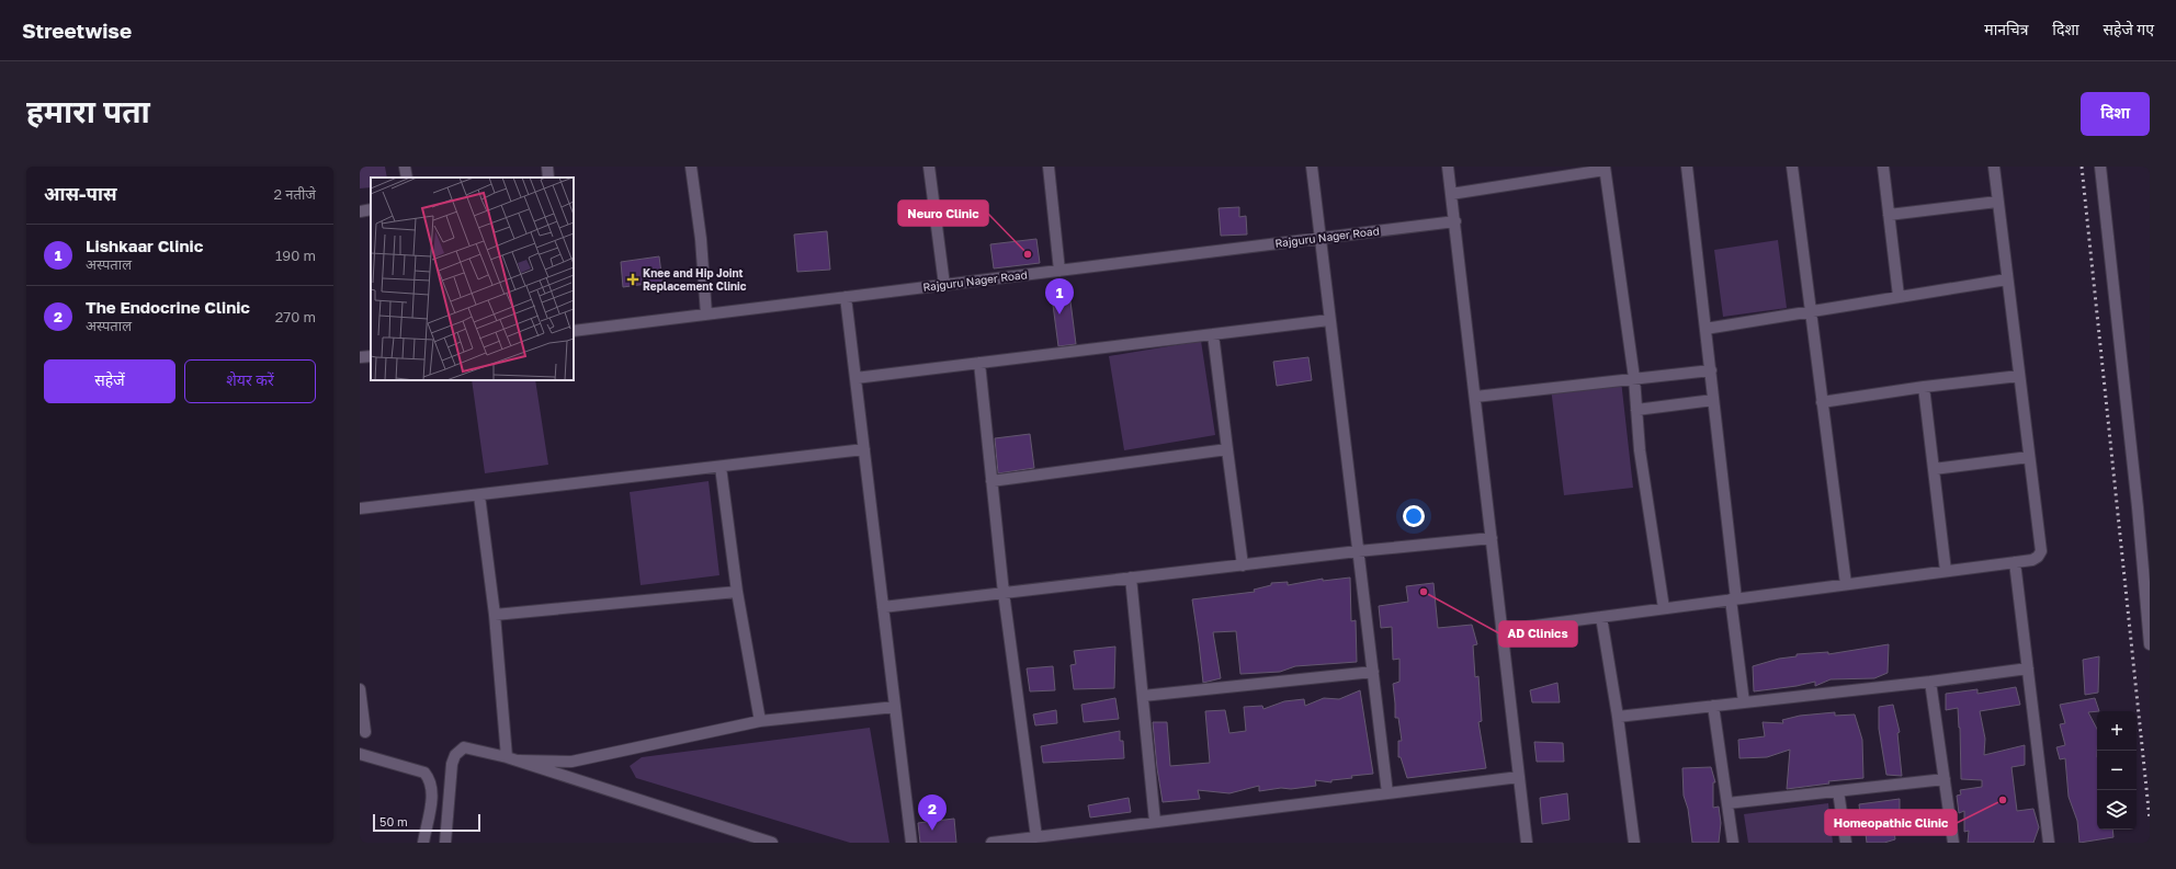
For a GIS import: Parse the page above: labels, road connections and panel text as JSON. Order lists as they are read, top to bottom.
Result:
{
  "streets": {
    "street": ["Rajguru Nager Road"]
  },
  "places": {
    "other": ["Neuro Clinic", "AD Clinics", "Homeopathic Clinic"],
    "health": ["Knee and Hip Joint Replacement Clinic"]
  },
  "scale_bar": "50 m",
  "page": {
    "header": "Streetwise",
    "nav": ["मानचित्र", "दिशा", "सहेजे गए"],
    "buttons": [
      "दिशा",
      ["सहेजें", "शेयर करें"]
    ],
    "title": "हमारा पता",
    "heading": ["आस-पास", "2 नतीजे"],
    "list": [
      {
        "mark": "1",
        "name": "Lishkaar Clinic",
        "note": "अस्पताल",
        "value": "190 m"
      },
      {
        "mark": "2",
        "name": "The Endocrine Clinic",
        "note": "अस्पताल",
        "value": "270 m"
      }
    ],
    "pins": ["1", "2"],
    "map_buttons": ["+", "−"],
    "scale": "50 m"
  }
}
